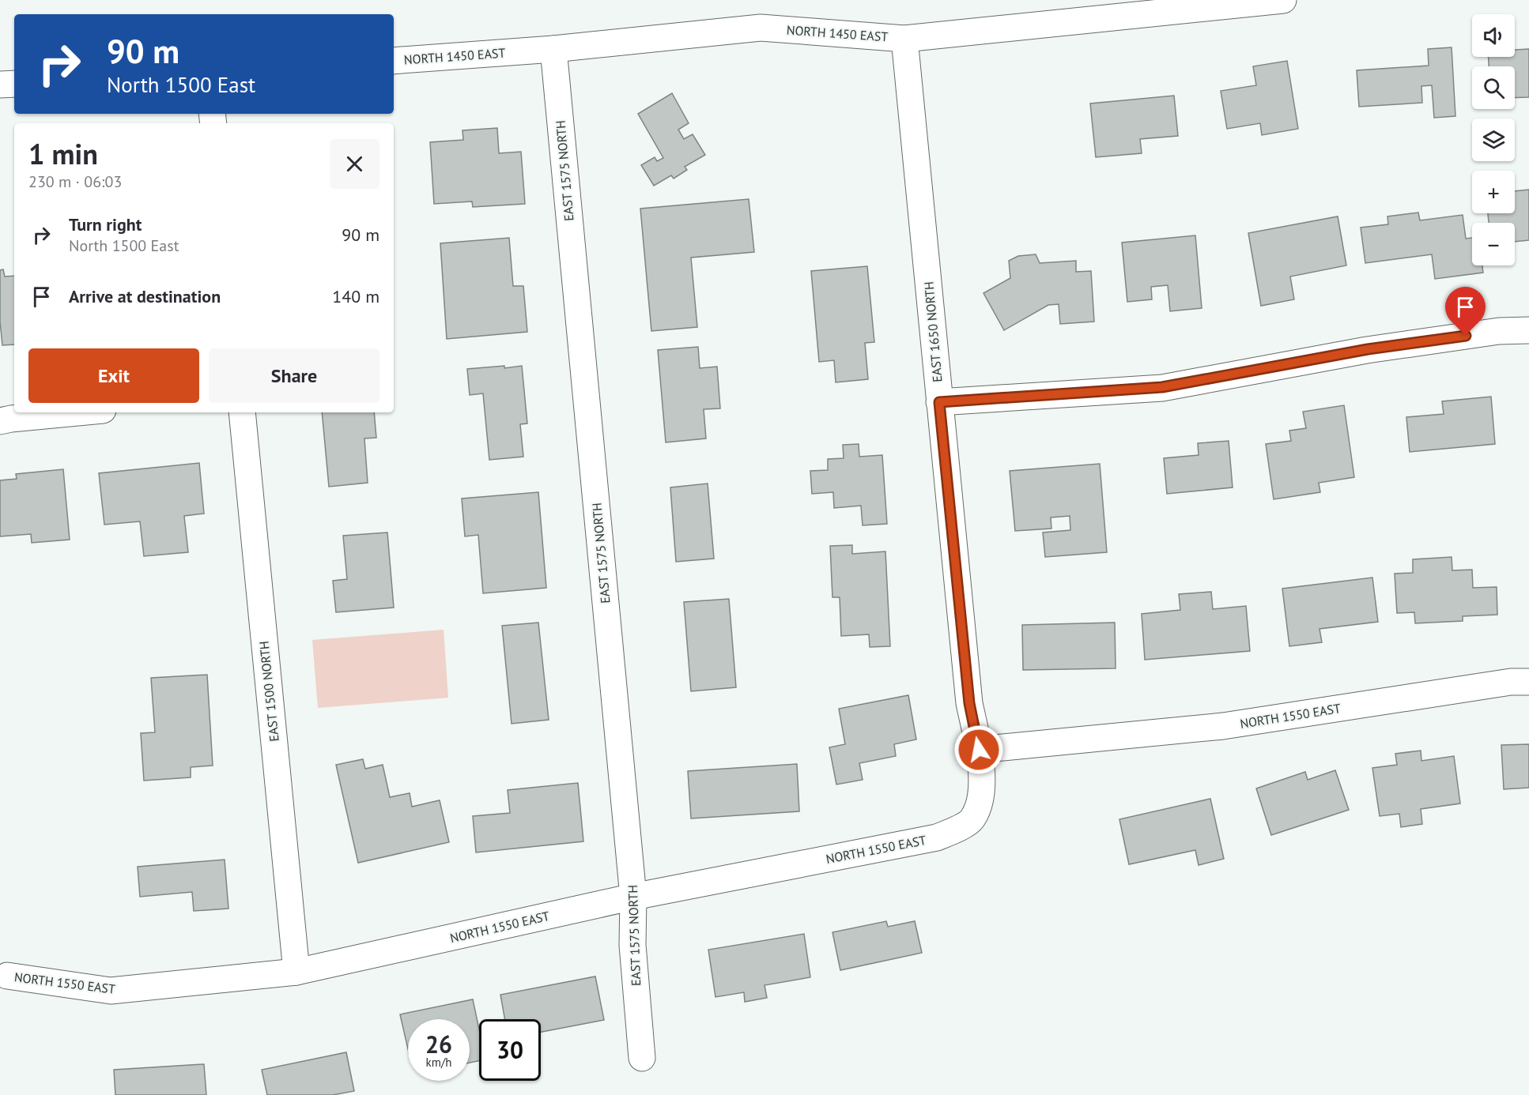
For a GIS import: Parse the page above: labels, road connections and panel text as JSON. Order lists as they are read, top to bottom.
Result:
{
  "streets": {
    "street": [
      "NORTH 1450 EAST",
      "EAST 1575 NORTH",
      "EAST 1650 NORTH",
      "EAST 1500 NORTH",
      "NORTH 1550 EAST"
    ]
  },
  "crossings": [
    ["NORTH 1450 EAST", "EAST 1575 NORTH"],
    ["NORTH 1450 EAST", "EAST 1650 NORTH"],
    ["EAST 1575 NORTH", "NORTH 1550 EAST"],
    ["EAST 1650 NORTH", "NORTH 1550 EAST"],
    ["EAST 1500 NORTH", "NORTH 1550 EAST"]
  ],
  "page": {
    "map_buttons": ["+", "−"],
    "turn": ["90 m", "North 1500 East"],
    "heading": ["1 min", "230 m · 06:03"],
    "list": [
      {
        "name": "Turn right",
        "note": "North 1500 East",
        "value": "90 m"
      },
      {
        "name": "Arrive at destination",
        "value": "140 m"
      }
    ],
    "buttons": ["Exit", "Share"],
    "speed": "26 km/h",
    "limit": "30"
  }
}
